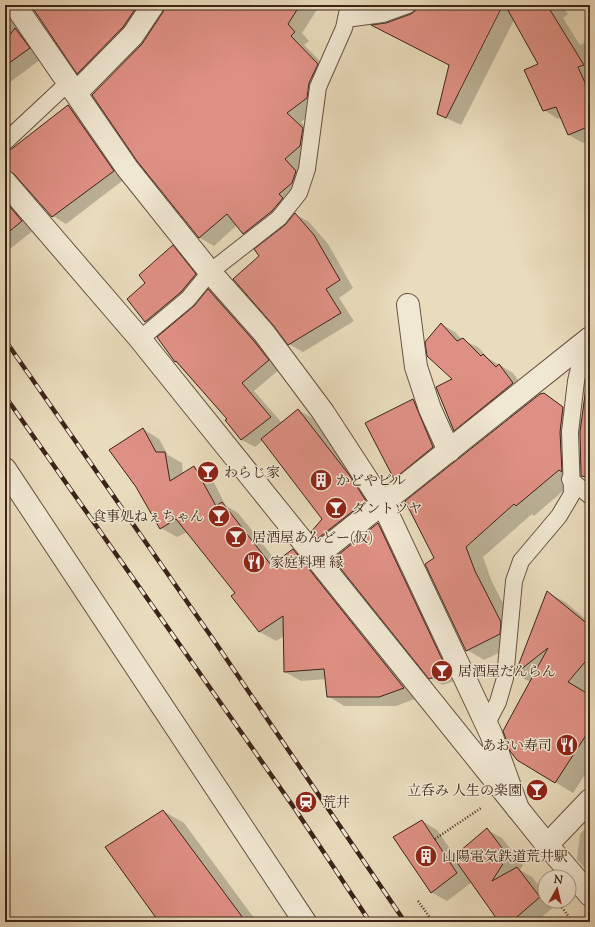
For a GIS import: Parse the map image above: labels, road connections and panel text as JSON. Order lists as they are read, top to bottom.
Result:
{
  "places": {
    "bar": [
      "わらじ家",
      "ダントツヤ",
      "食事処ねぇちゃん",
      "居酒屋あんどー(仮)",
      "居酒屋だんらん",
      "立呑み 人生の楽園"
    ],
    "building": ["かどやビル", "山陽電気鉄道荒井駅"],
    "restaurant": ["家庭料理 縁", "あおい寿司"],
    "station": ["荒井"]
  },
  "north": "top"
}
